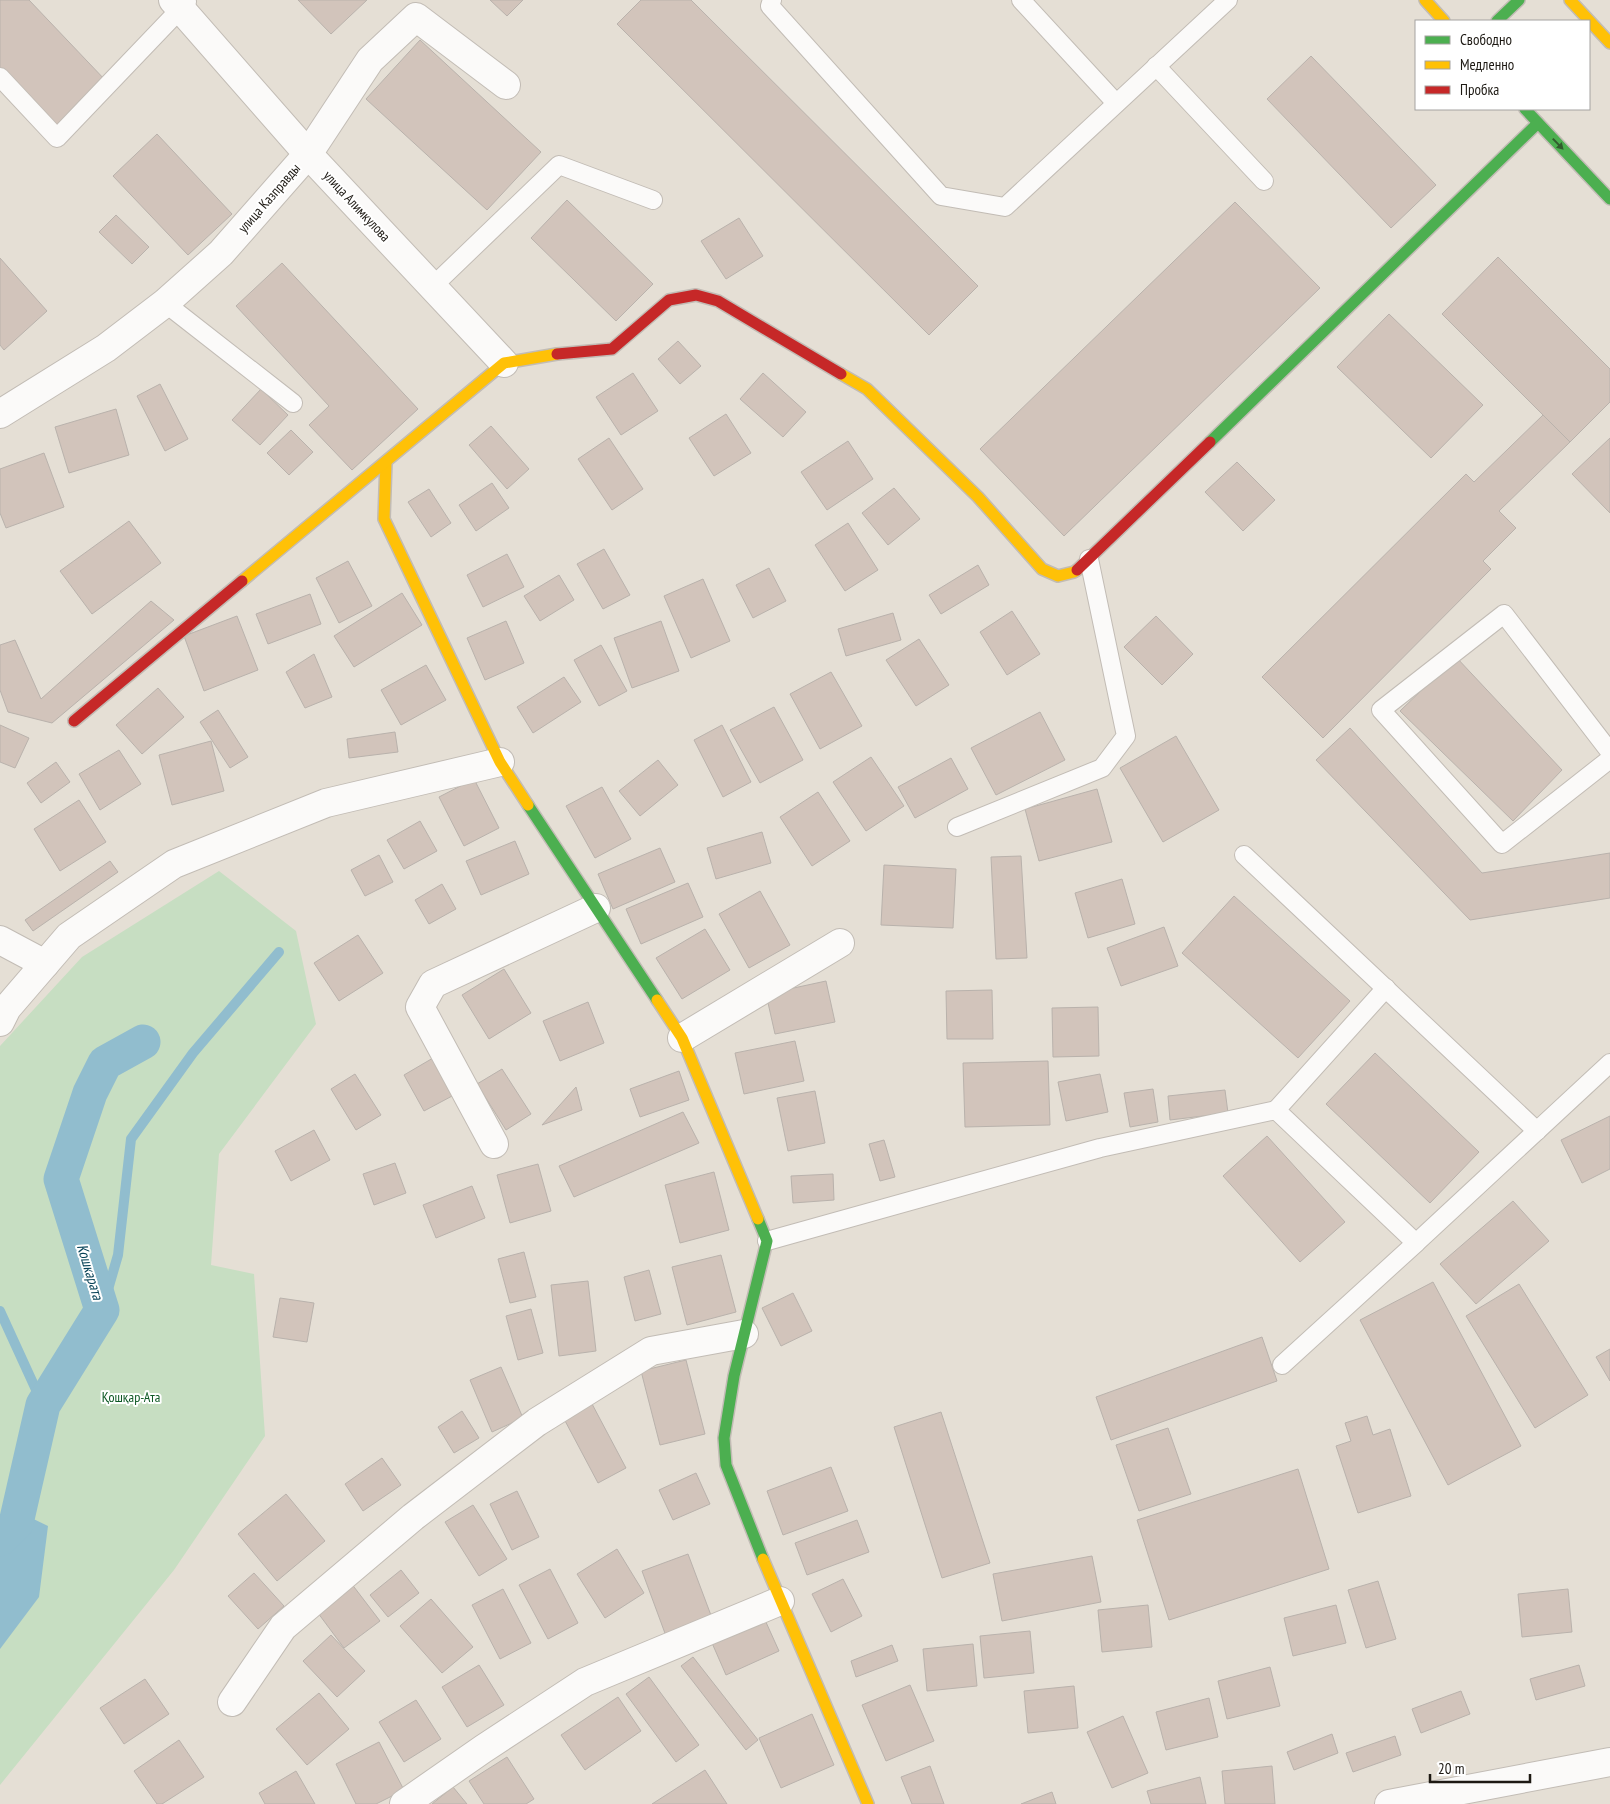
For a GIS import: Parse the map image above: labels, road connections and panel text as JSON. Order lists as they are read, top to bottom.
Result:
{
  "streets": {
    "street": ["улица Казправды", "улица Алимкулова"]
  },
  "crossings": [
    ["улица Казправды", "улица Алимкулова"]
  ],
  "water": ["Кошкарата"],
  "parks": ["Қошқар-Ата"],
  "legend": ["Свободно", "Медленно", "Пробка"],
  "scale_bar": "20 m"
}
